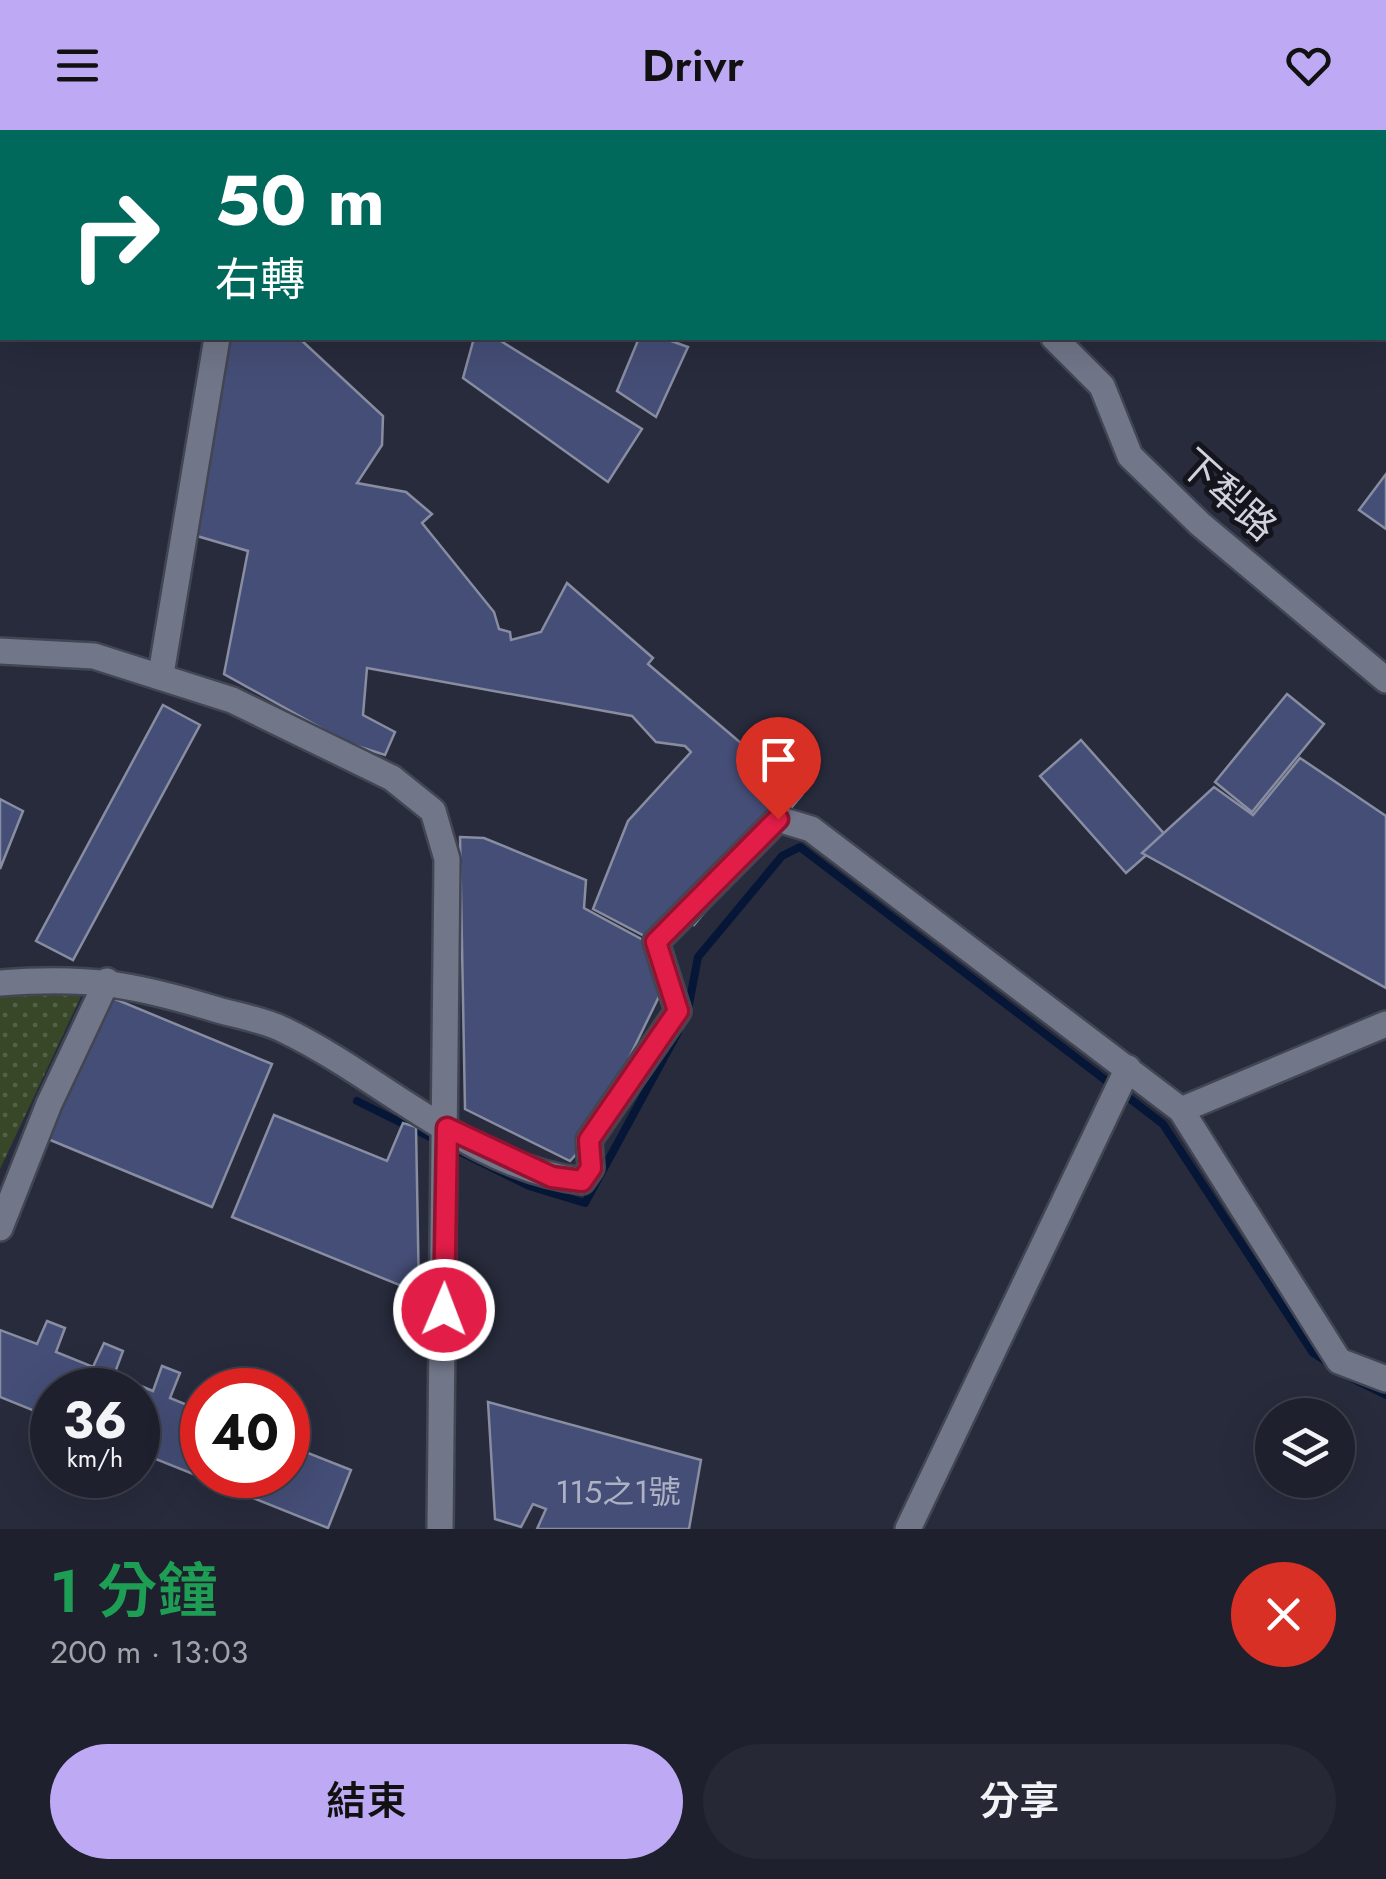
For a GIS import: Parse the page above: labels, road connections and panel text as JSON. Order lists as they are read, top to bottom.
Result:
{
  "streets": {
    "street": ["下犁路"]
  },
  "house_numbers": ["115之1號"],
  "page": {
    "header": "Drivr",
    "turn": ["50 m", "右轉"],
    "speed": "36 km/h",
    "limit": "40",
    "heading": ["1 分鐘", "200 m · 13:03"],
    "buttons": ["結束", "分享"]
  }
}
